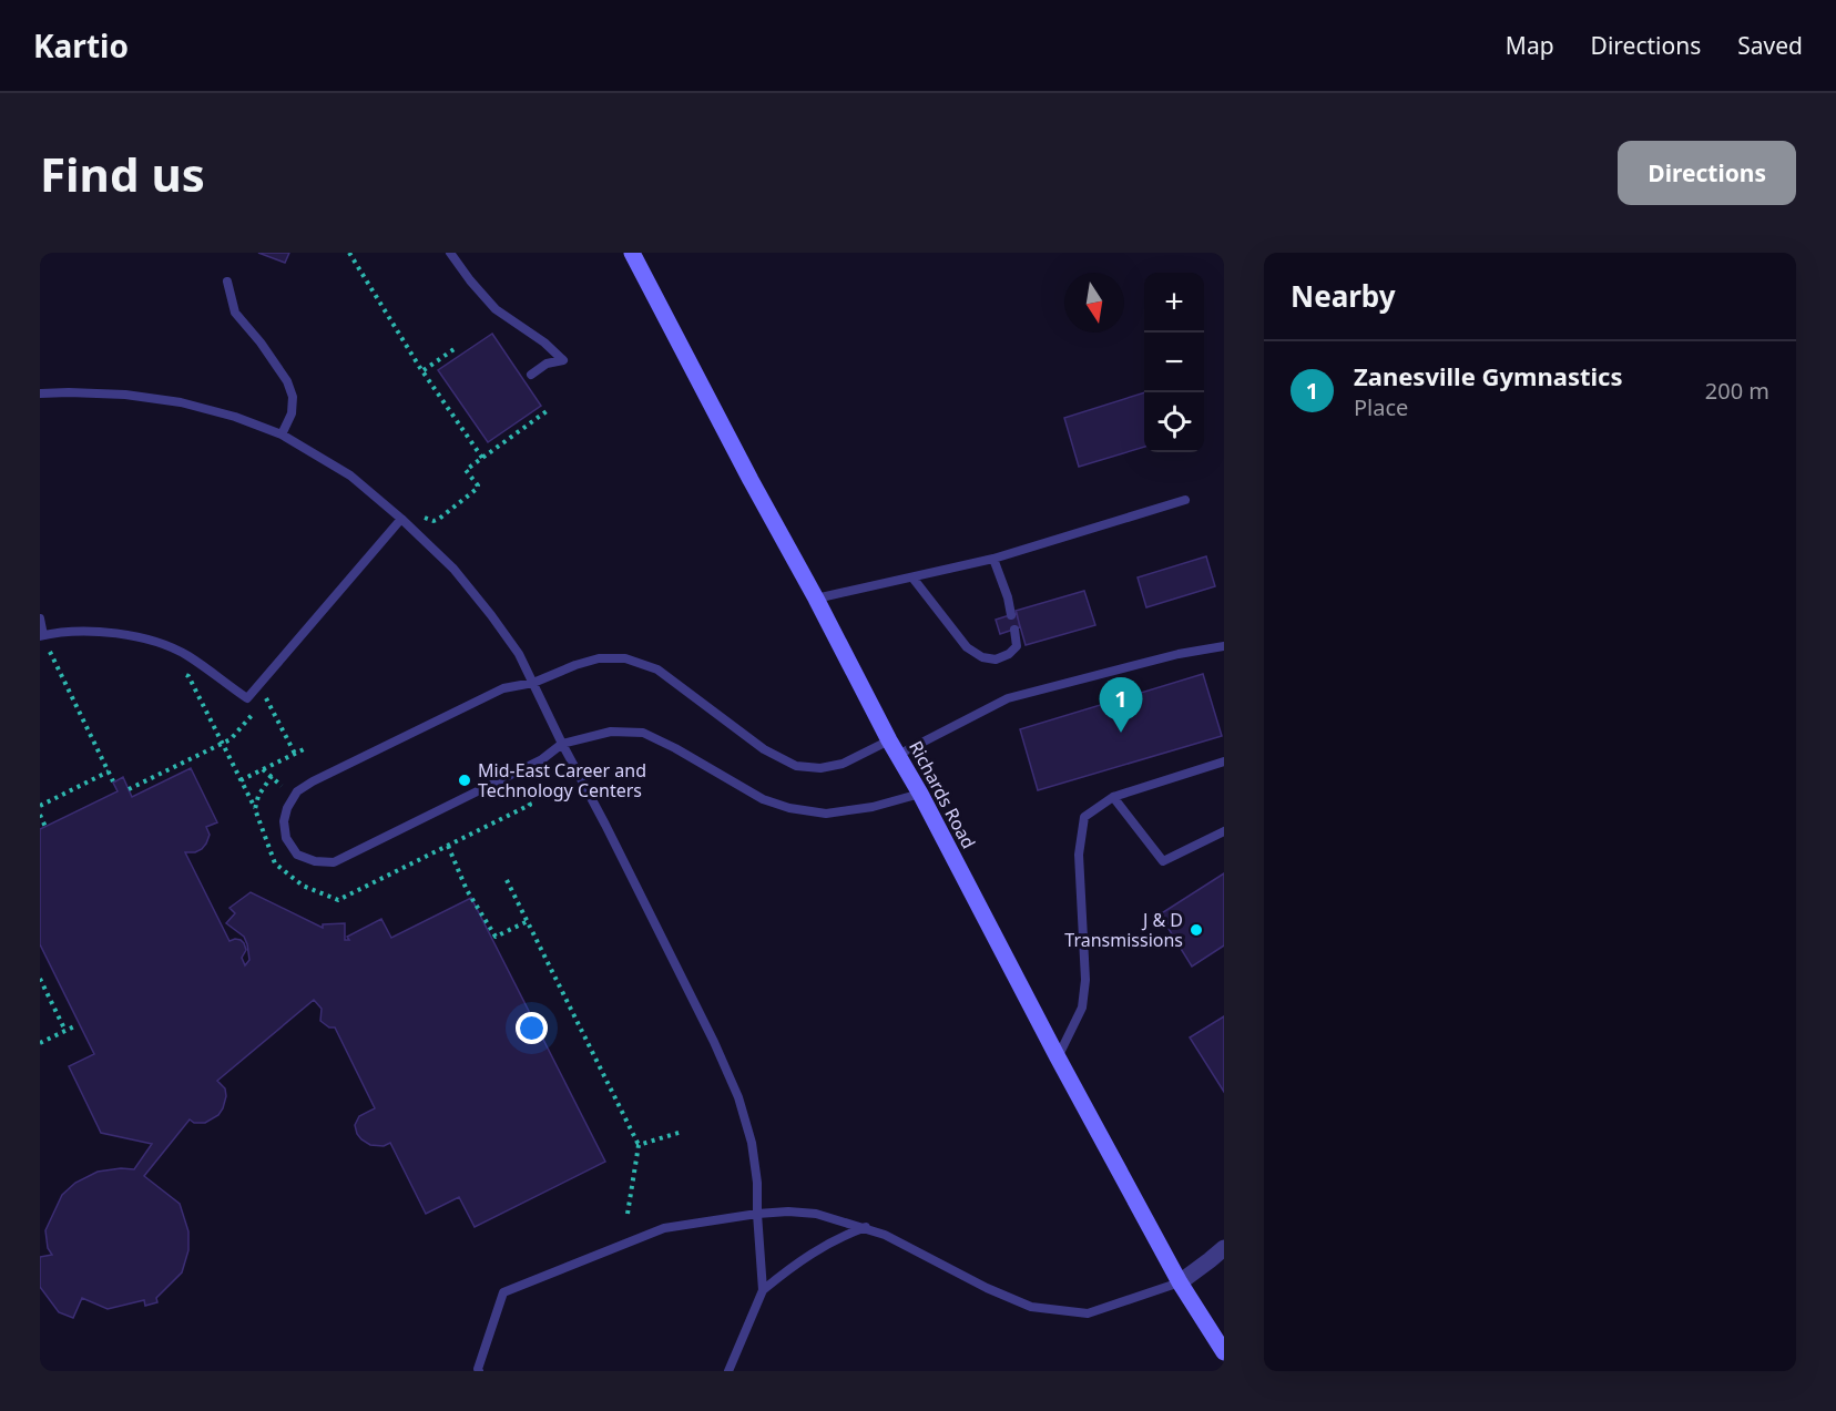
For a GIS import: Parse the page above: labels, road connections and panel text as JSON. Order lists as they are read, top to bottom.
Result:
{
  "streets": {
    "street": ["Richards Road"]
  },
  "places": ["Mid-East Career and Technology Centers", "J & D Transmissions"],
  "north": "bottom",
  "page": {
    "header": "Kartio",
    "nav": ["Map", "Directions", "Saved"],
    "buttons": "Directions",
    "title": "Find us",
    "heading": "Nearby",
    "map_buttons": ["+", "−"],
    "list": [
      {
        "mark": "1",
        "name": "Zanesville Gymnastics",
        "note": "Place",
        "value": "200 m"
      }
    ],
    "pins": "1"
  }
}
